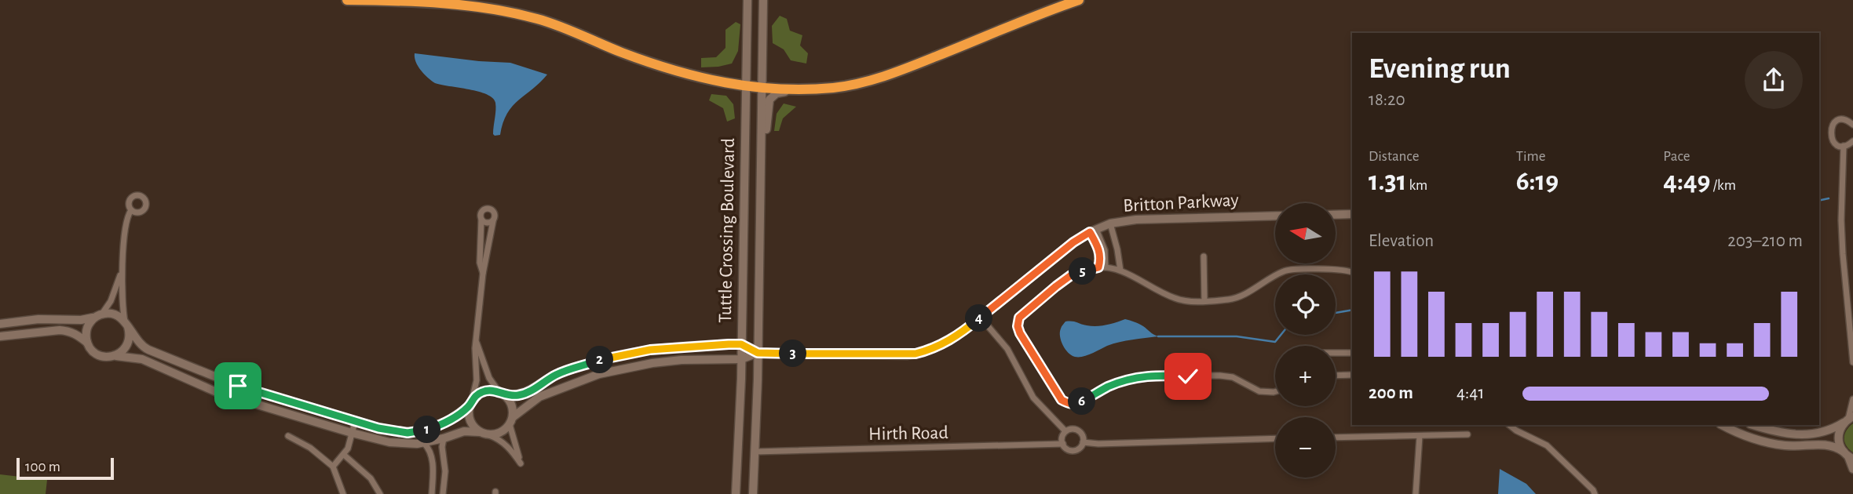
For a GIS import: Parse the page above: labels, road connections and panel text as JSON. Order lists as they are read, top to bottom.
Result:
{
  "streets": {
    "main road": ["Britton Parkway", "Tuttle Crossing Boulevard"],
    "street": ["Hirth Road"]
  },
  "crossings": [
    ["Britton Parkway", "Tuttle Crossing Boulevard"],
    ["Tuttle Crossing Boulevard", "Hirth Road"]
  ],
  "scale_bar": "100 m",
  "north": "left",
  "page": {
    "heading": ["Evening run", "18:20"],
    "stats": [
      ["Distance", "1.31 km"],
      ["Time", "6:19"],
      ["Pace", "4:49 /km"]
    ],
    "map_buttons": ["+", "−"],
    "chart": ["Elevation", "203–210 m"],
    "pins": [
      "5",
      "4",
      "3",
      "2",
      "6",
      "1"
    ],
    "list": [
      {
        "name": "200 m",
        "note": "4:41"
      }
    ],
    "scale": "100 m"
  }
}
